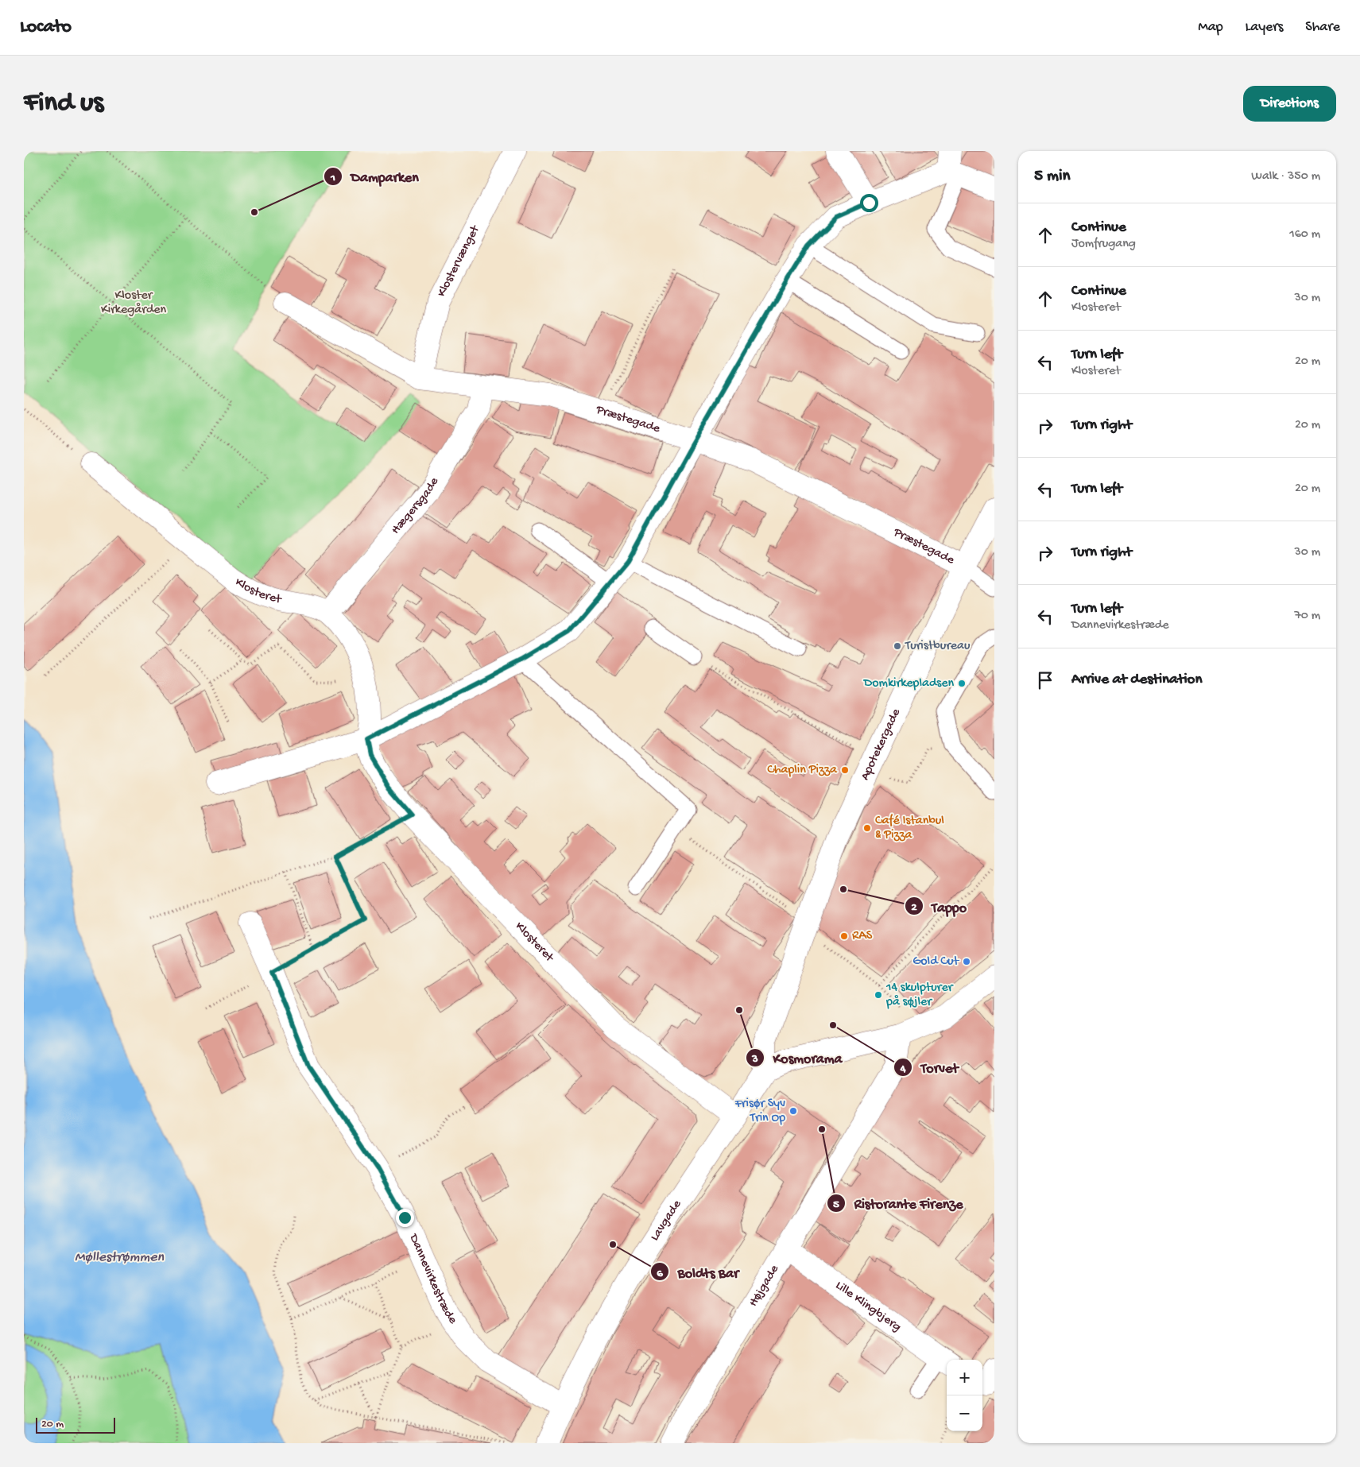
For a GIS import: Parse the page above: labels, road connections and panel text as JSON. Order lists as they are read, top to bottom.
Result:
{
  "streets": {
    "street": [
      "Klostervænget",
      "Præstegade",
      "Hægersgade",
      "Klosteret",
      "Apotekergade",
      "Lavgade",
      "Dannevirkestræde",
      "Højgade",
      "Lille Klingbjerg"
    ]
  },
  "crossings": [
    ["Klostervænget", "Præstegade"],
    ["Præstegade", "Hægersgade"],
    ["Præstegade", "Apotekergade"],
    ["Hægersgade", "Klosteret"],
    ["Klosteret", "Lavgade"],
    ["Apotekergade", "Lavgade"],
    ["Lavgade", "Dannevirkestræde"],
    ["Højgade", "Lille Klingbjerg"]
  ],
  "water": ["Møllestrømmen"],
  "parks": ["Kloster Kirkegården"],
  "places": [
    "Damparken",
    "Turistbureau",
    "Domkirkepladsen",
    "Chaplin Pizza",
    "Café Istanbul & Pizza",
    "Tappo",
    "RAS",
    "Gold Cut",
    "14 skulpturer på søjler",
    "Kosmorama",
    "Torvet",
    "Frisør Syv Trin Op",
    "Ristorante Firenze",
    "Boldts Bar"
  ],
  "scale_bar": "20 m",
  "page": {
    "header": "Locato",
    "nav": ["Map", "Layers", "Share"],
    "buttons": "Directions",
    "title": "Find us",
    "heading": ["5 min", "Walk · 350 m"],
    "list": [
      ["Continue", "Jomfrugang", "160 m"],
      ["Continue", "Klosteret", "30 m"],
      ["Turn left", "Klosteret", "20 m"],
      ["Turn right", "20 m"],
      ["Turn left", "20 m"],
      ["Turn right", "30 m"],
      ["Turn left", "Dannevirkestræde", "70 m"],
      "Arrive at destination"
    ],
    "map_buttons": ["+", "−"],
    "scale": "20 m"
  }
}
